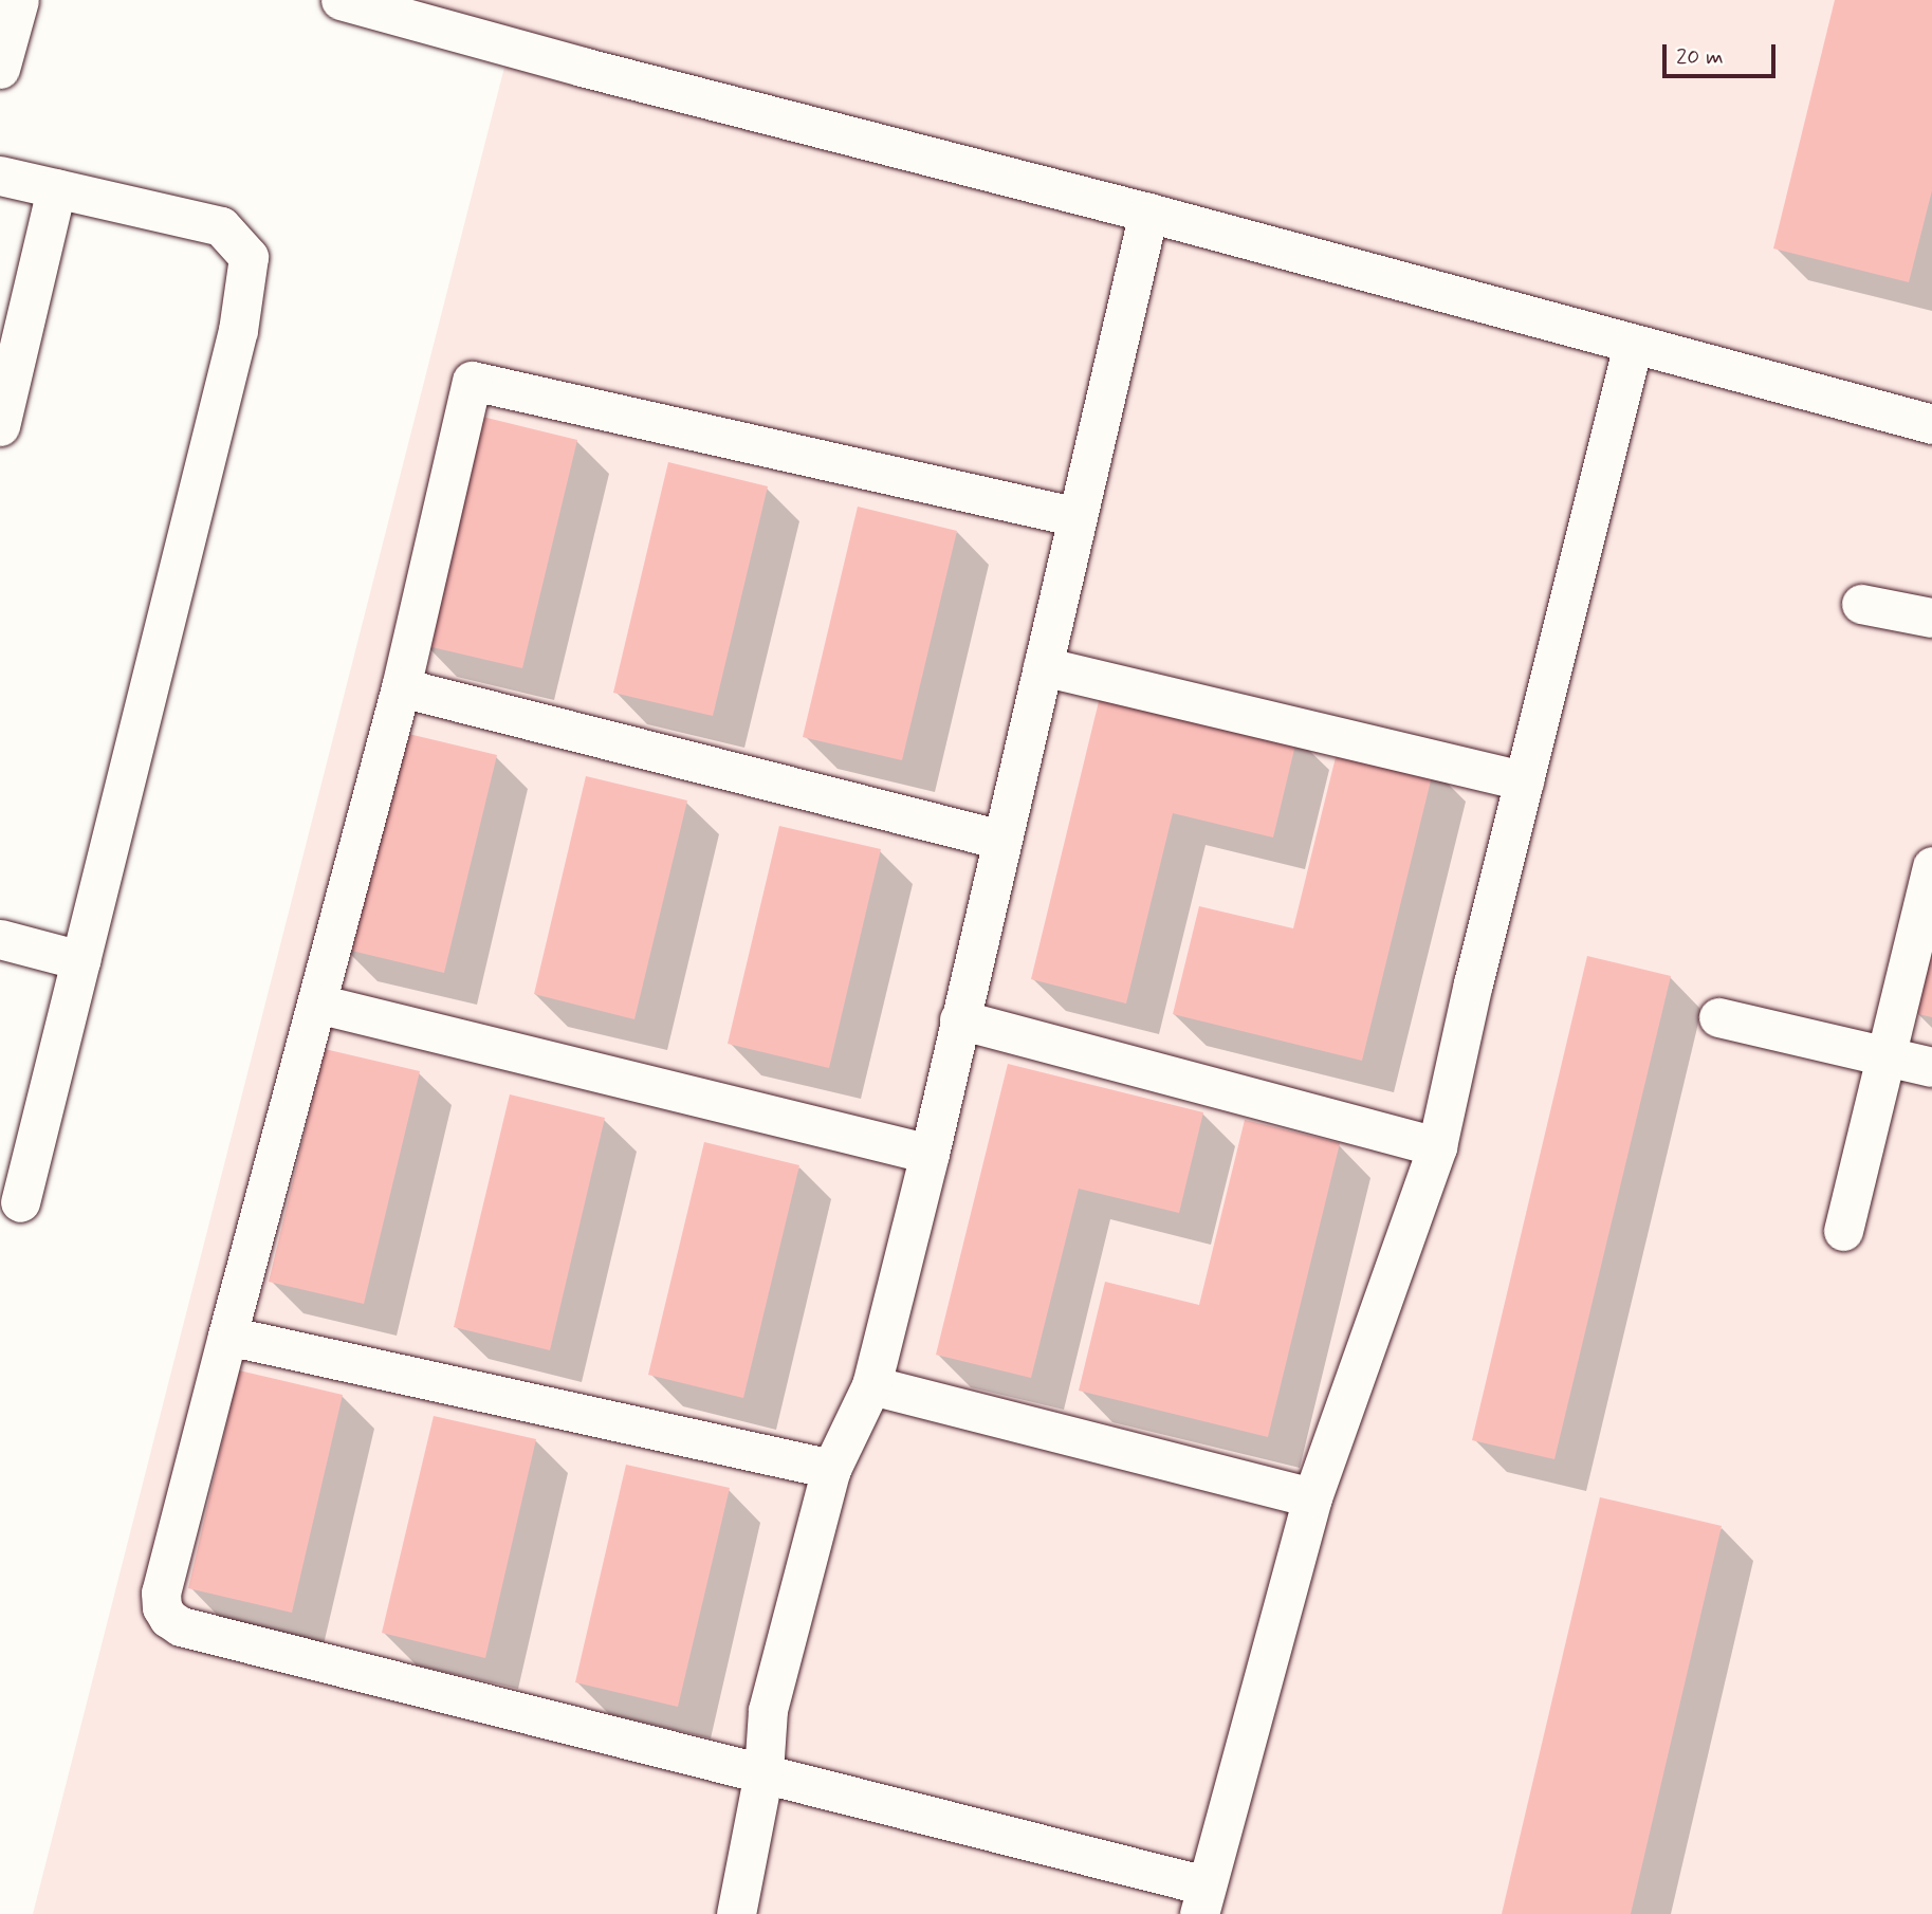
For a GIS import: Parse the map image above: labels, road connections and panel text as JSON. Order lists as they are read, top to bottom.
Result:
{
  "scale_bar": "20 m"
}
